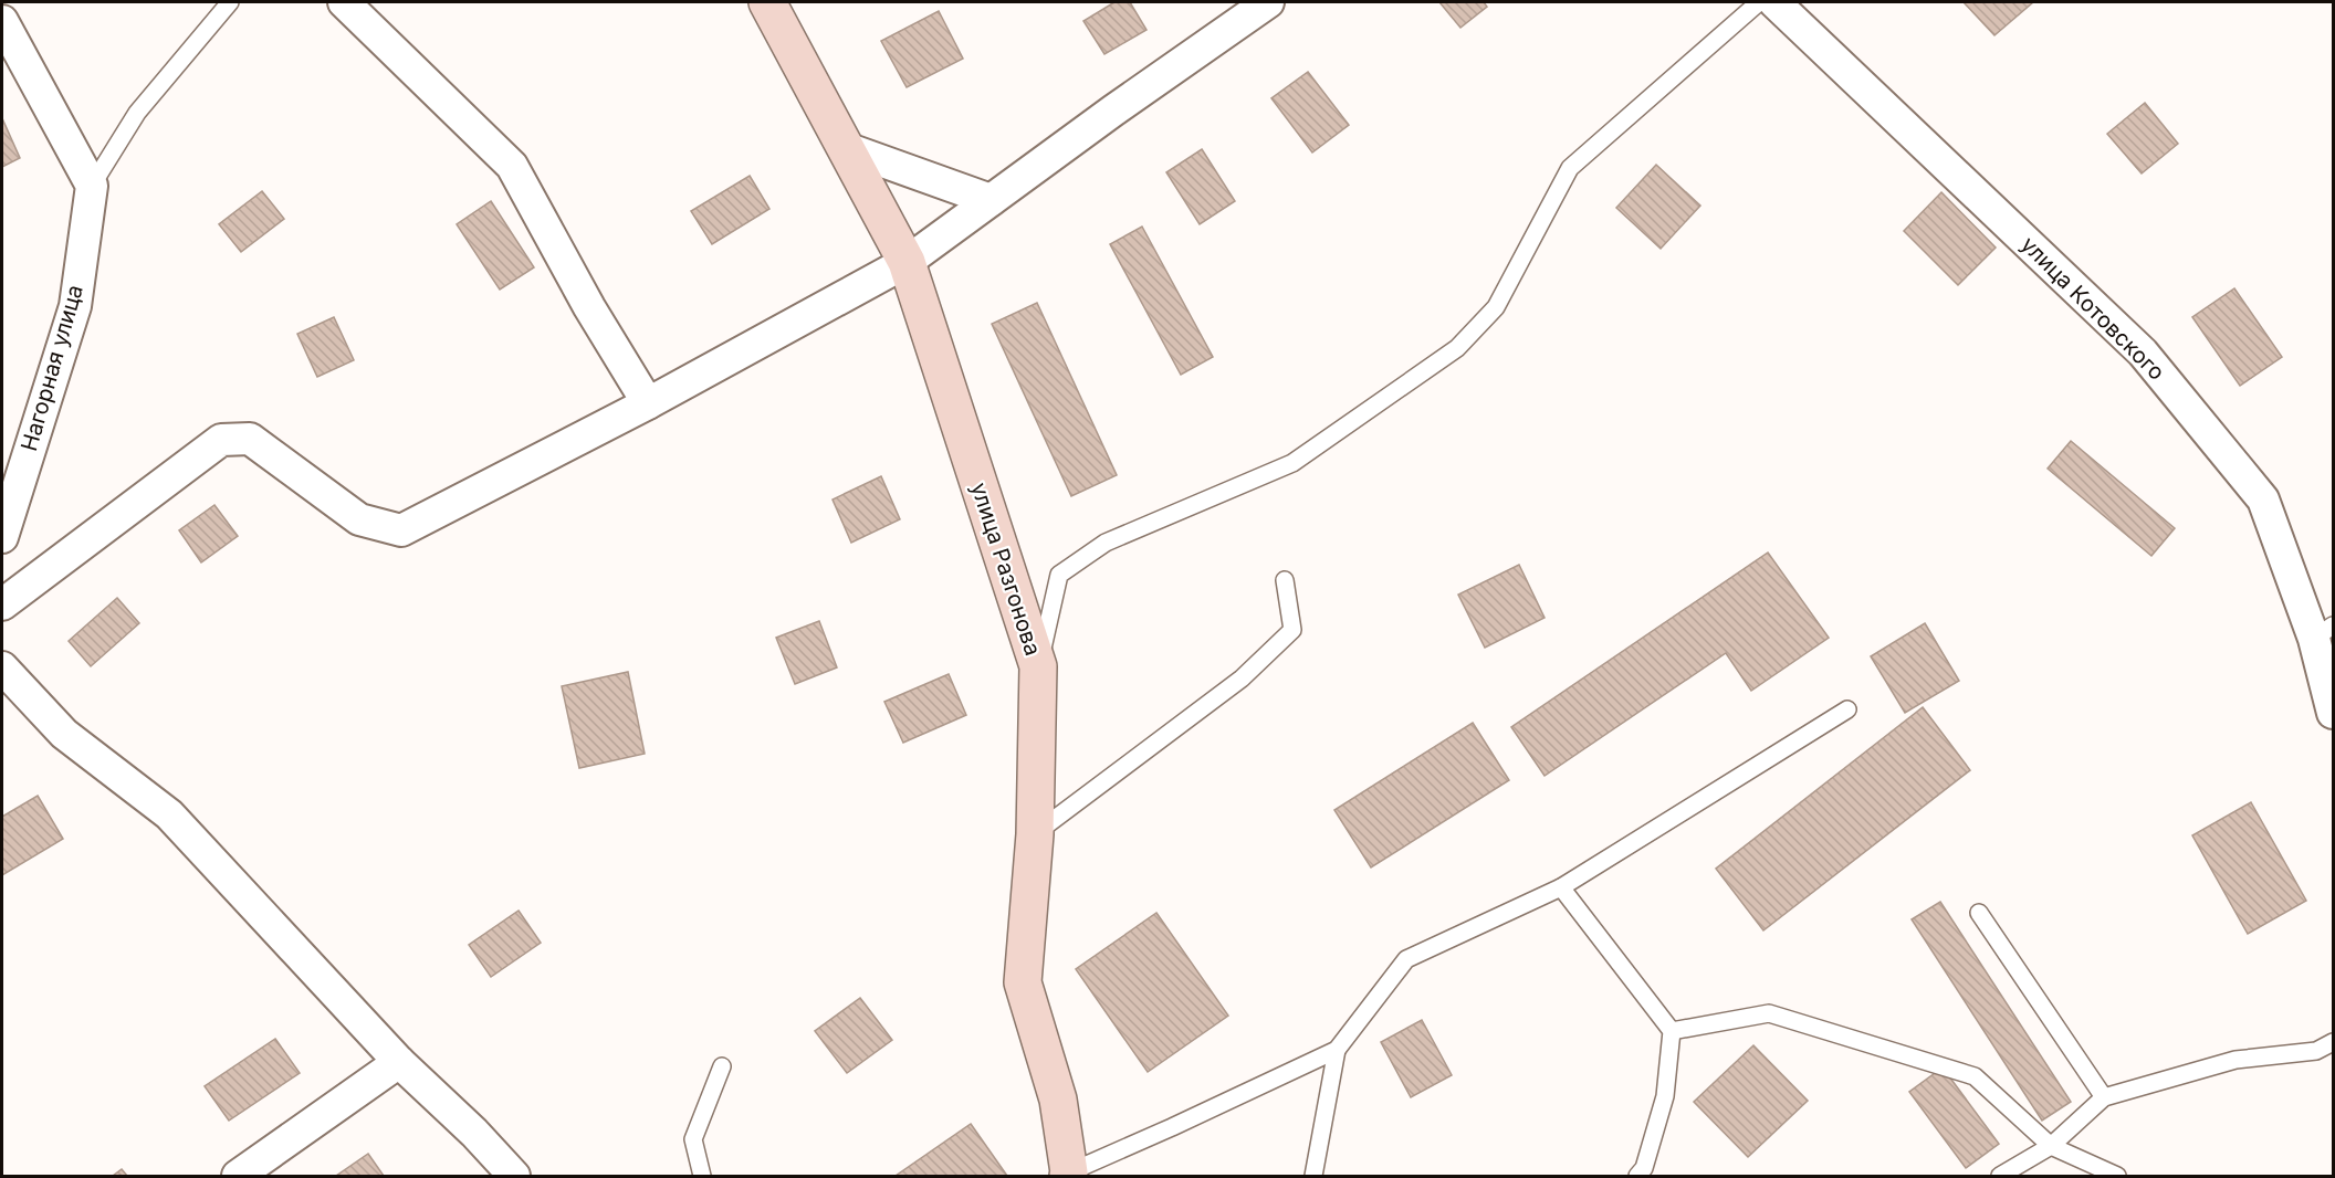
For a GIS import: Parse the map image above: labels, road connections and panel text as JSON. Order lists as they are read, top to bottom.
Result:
{
  "streets": {
    "street": ["улица Котовского", "Нагорная улица", "улица Разгонова"]
  }
}
